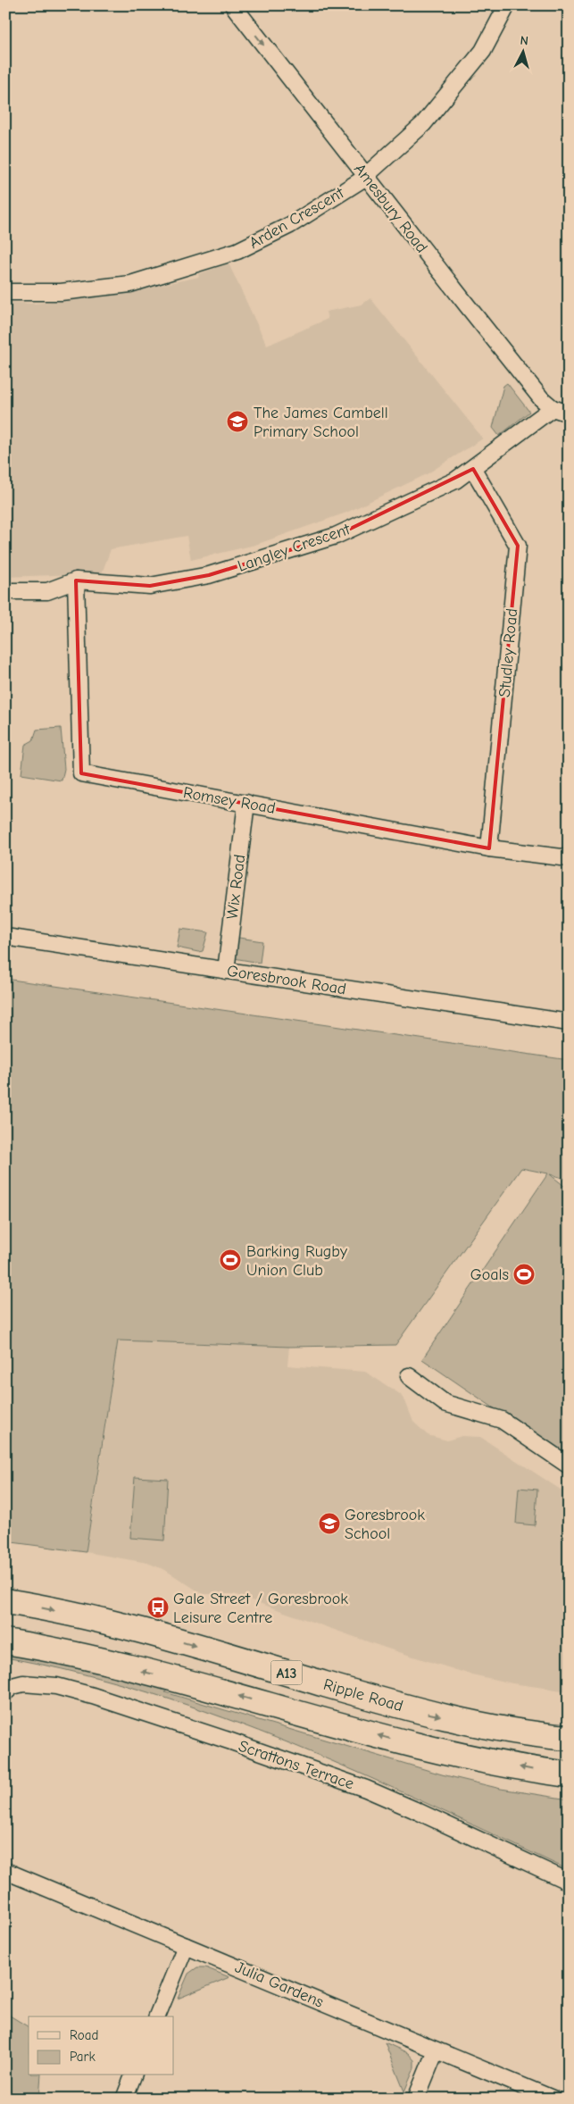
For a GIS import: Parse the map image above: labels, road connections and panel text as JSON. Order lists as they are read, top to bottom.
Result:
{
  "streets": {
    "highway": ["A13", "Ripple Road"],
    "street": [
      "Amesbury Road",
      "Arden Crescent",
      "Langley Crescent",
      "Studley Road",
      "Romsey Road",
      "Wix Road",
      "Goresbrook Road",
      "Scrattons Terrace",
      "Julia Gardens"
    ]
  },
  "crossings": [
    ["Amesbury Road", "Arden Crescent"],
    ["Amesbury Road", "Langley Crescent"],
    ["Langley Crescent", "Studley Road"],
    ["Langley Crescent", "Romsey Road"],
    ["Studley Road", "Romsey Road"],
    ["Romsey Road", "Wix Road"],
    ["Wix Road", "Goresbrook Road"]
  ],
  "one_way": ["Amesbury Road"],
  "places": {
    "school or university": ["The James Cambell Primary School", "Goresbrook School"],
    "sports": ["Barking Rugby Union Club", "Goals"],
    "bus stop": ["Gale Street / Goresbrook Leisure Centre"]
  },
  "legend": ["Road", "Park"],
  "north": "top"
}
